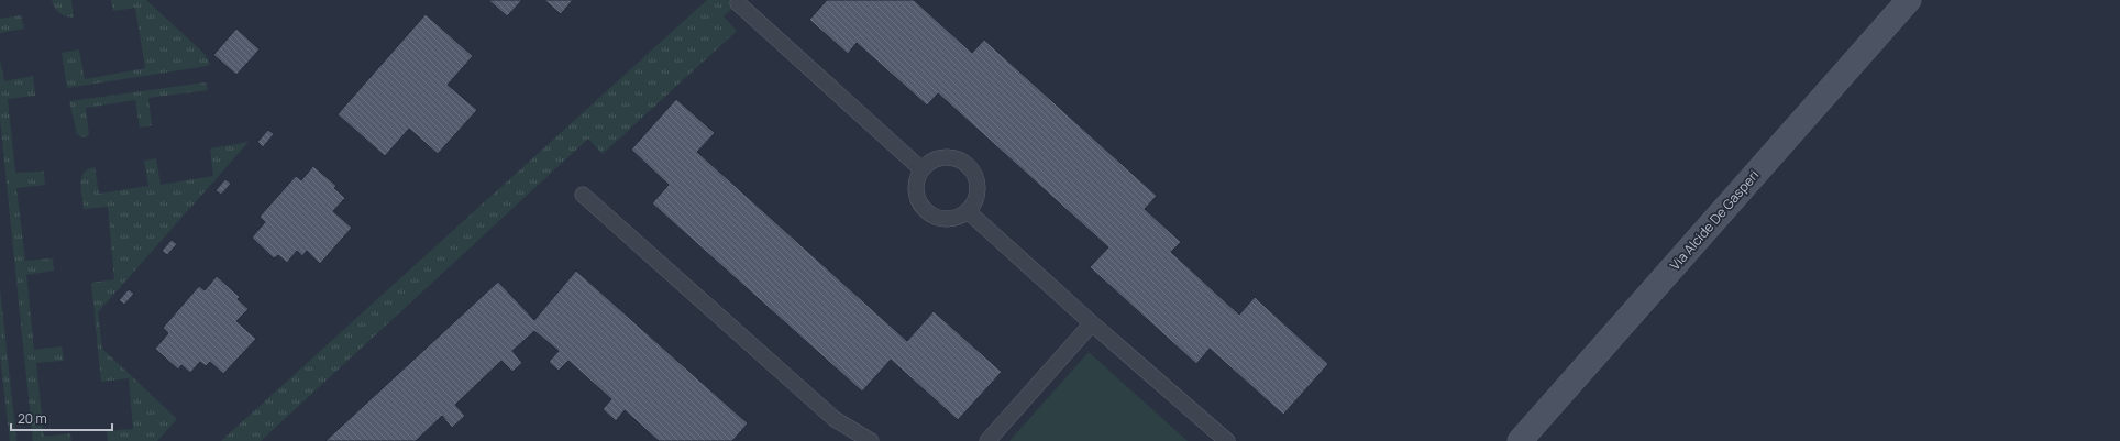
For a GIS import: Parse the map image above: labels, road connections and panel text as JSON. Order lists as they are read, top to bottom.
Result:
{
  "streets": {
    "street": ["Via Alcide De Gasperi"]
  },
  "scale_bar": "20 m"
}
